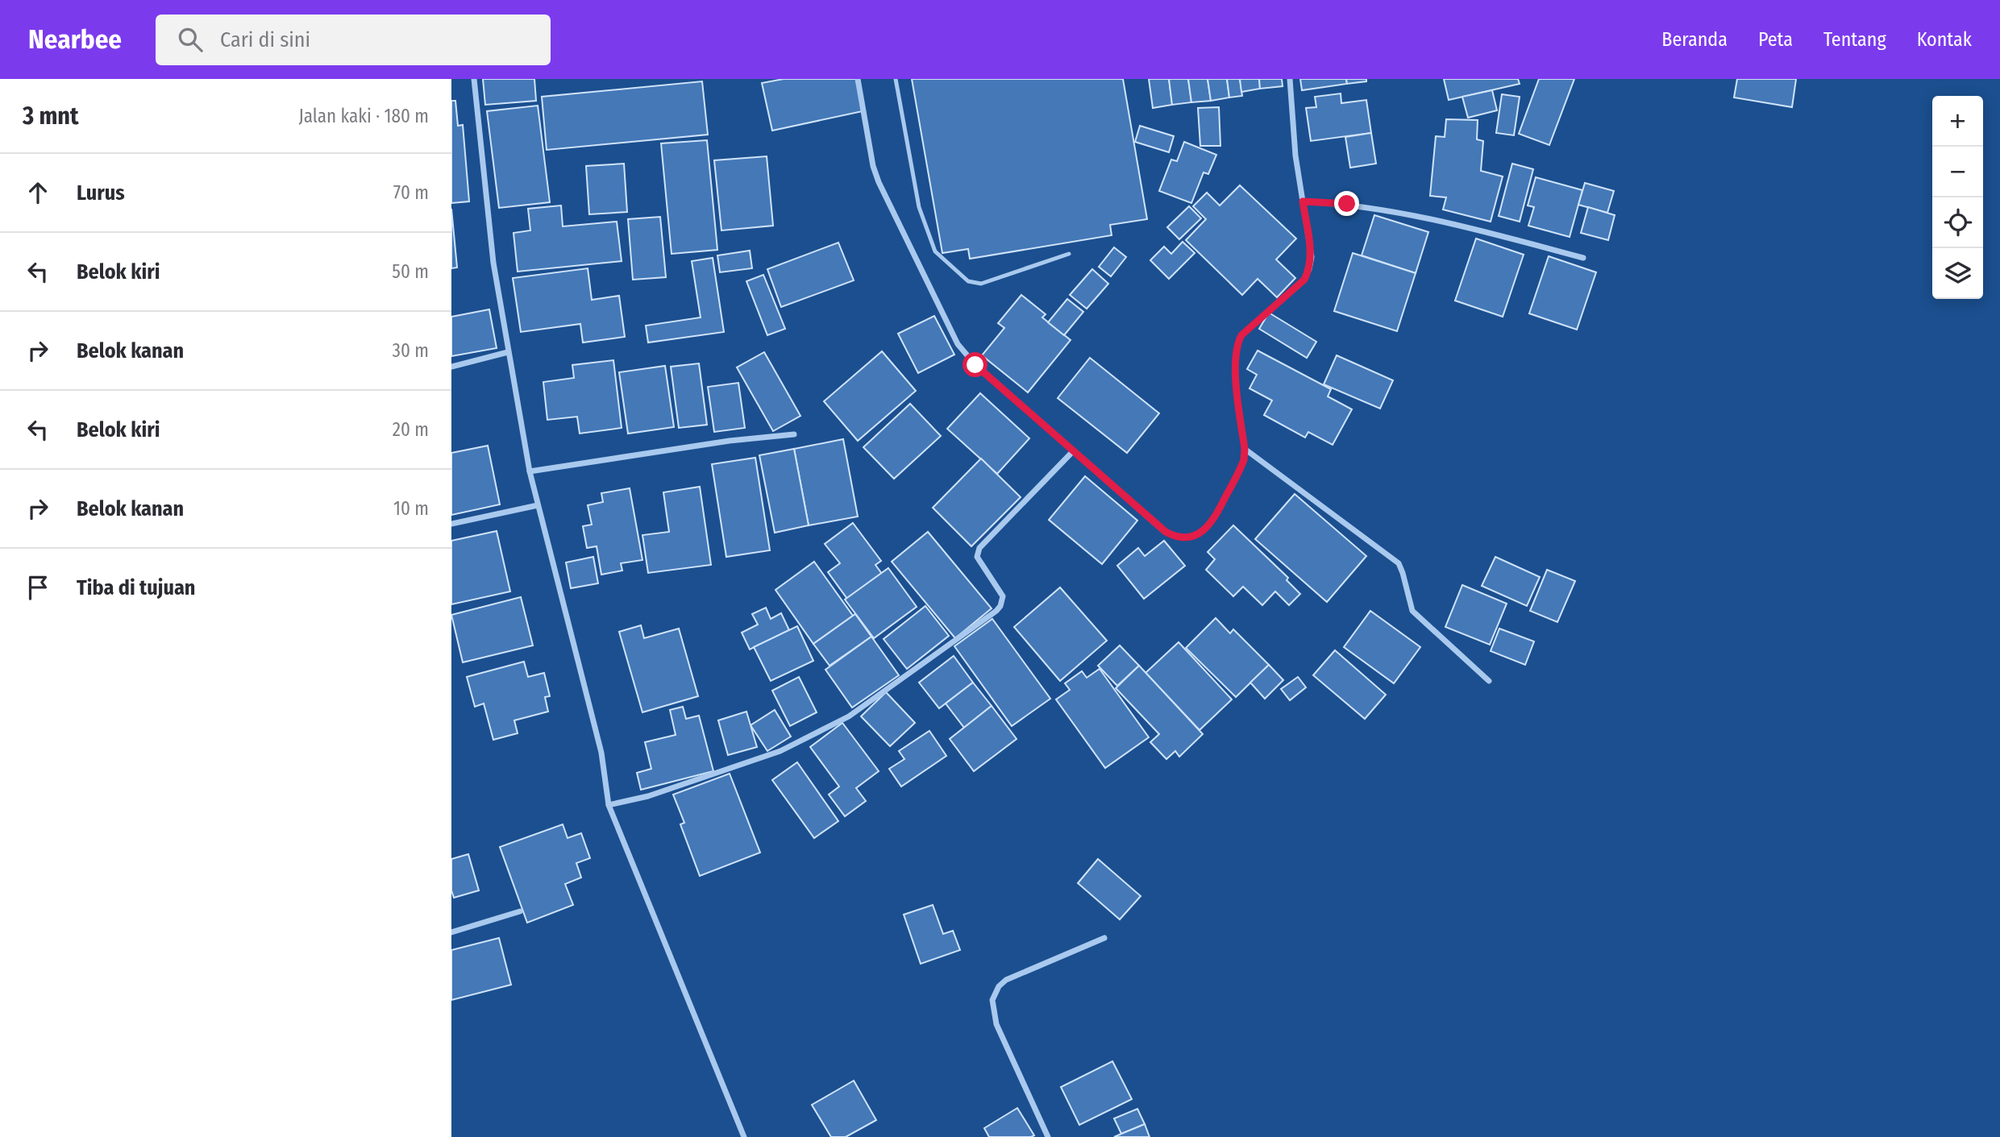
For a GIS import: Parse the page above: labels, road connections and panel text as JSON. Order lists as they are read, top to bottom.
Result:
{
  "page": {
    "header": "Nearbee",
    "search": "Cari di sini",
    "nav": [
      "Beranda",
      "Peta",
      "Tentang",
      "Kontak"
    ],
    "heading": ["3 mnt", "Jalan kaki · 180 m"],
    "map_buttons": ["+", "−"],
    "list": [
      ["Lurus", "70 m"],
      ["Belok kiri", "50 m"],
      ["Belok kanan", "30 m"],
      ["Belok kiri", "20 m"],
      ["Belok kanan", "10 m"],
      "Tiba di tujuan"
    ]
  }
}
